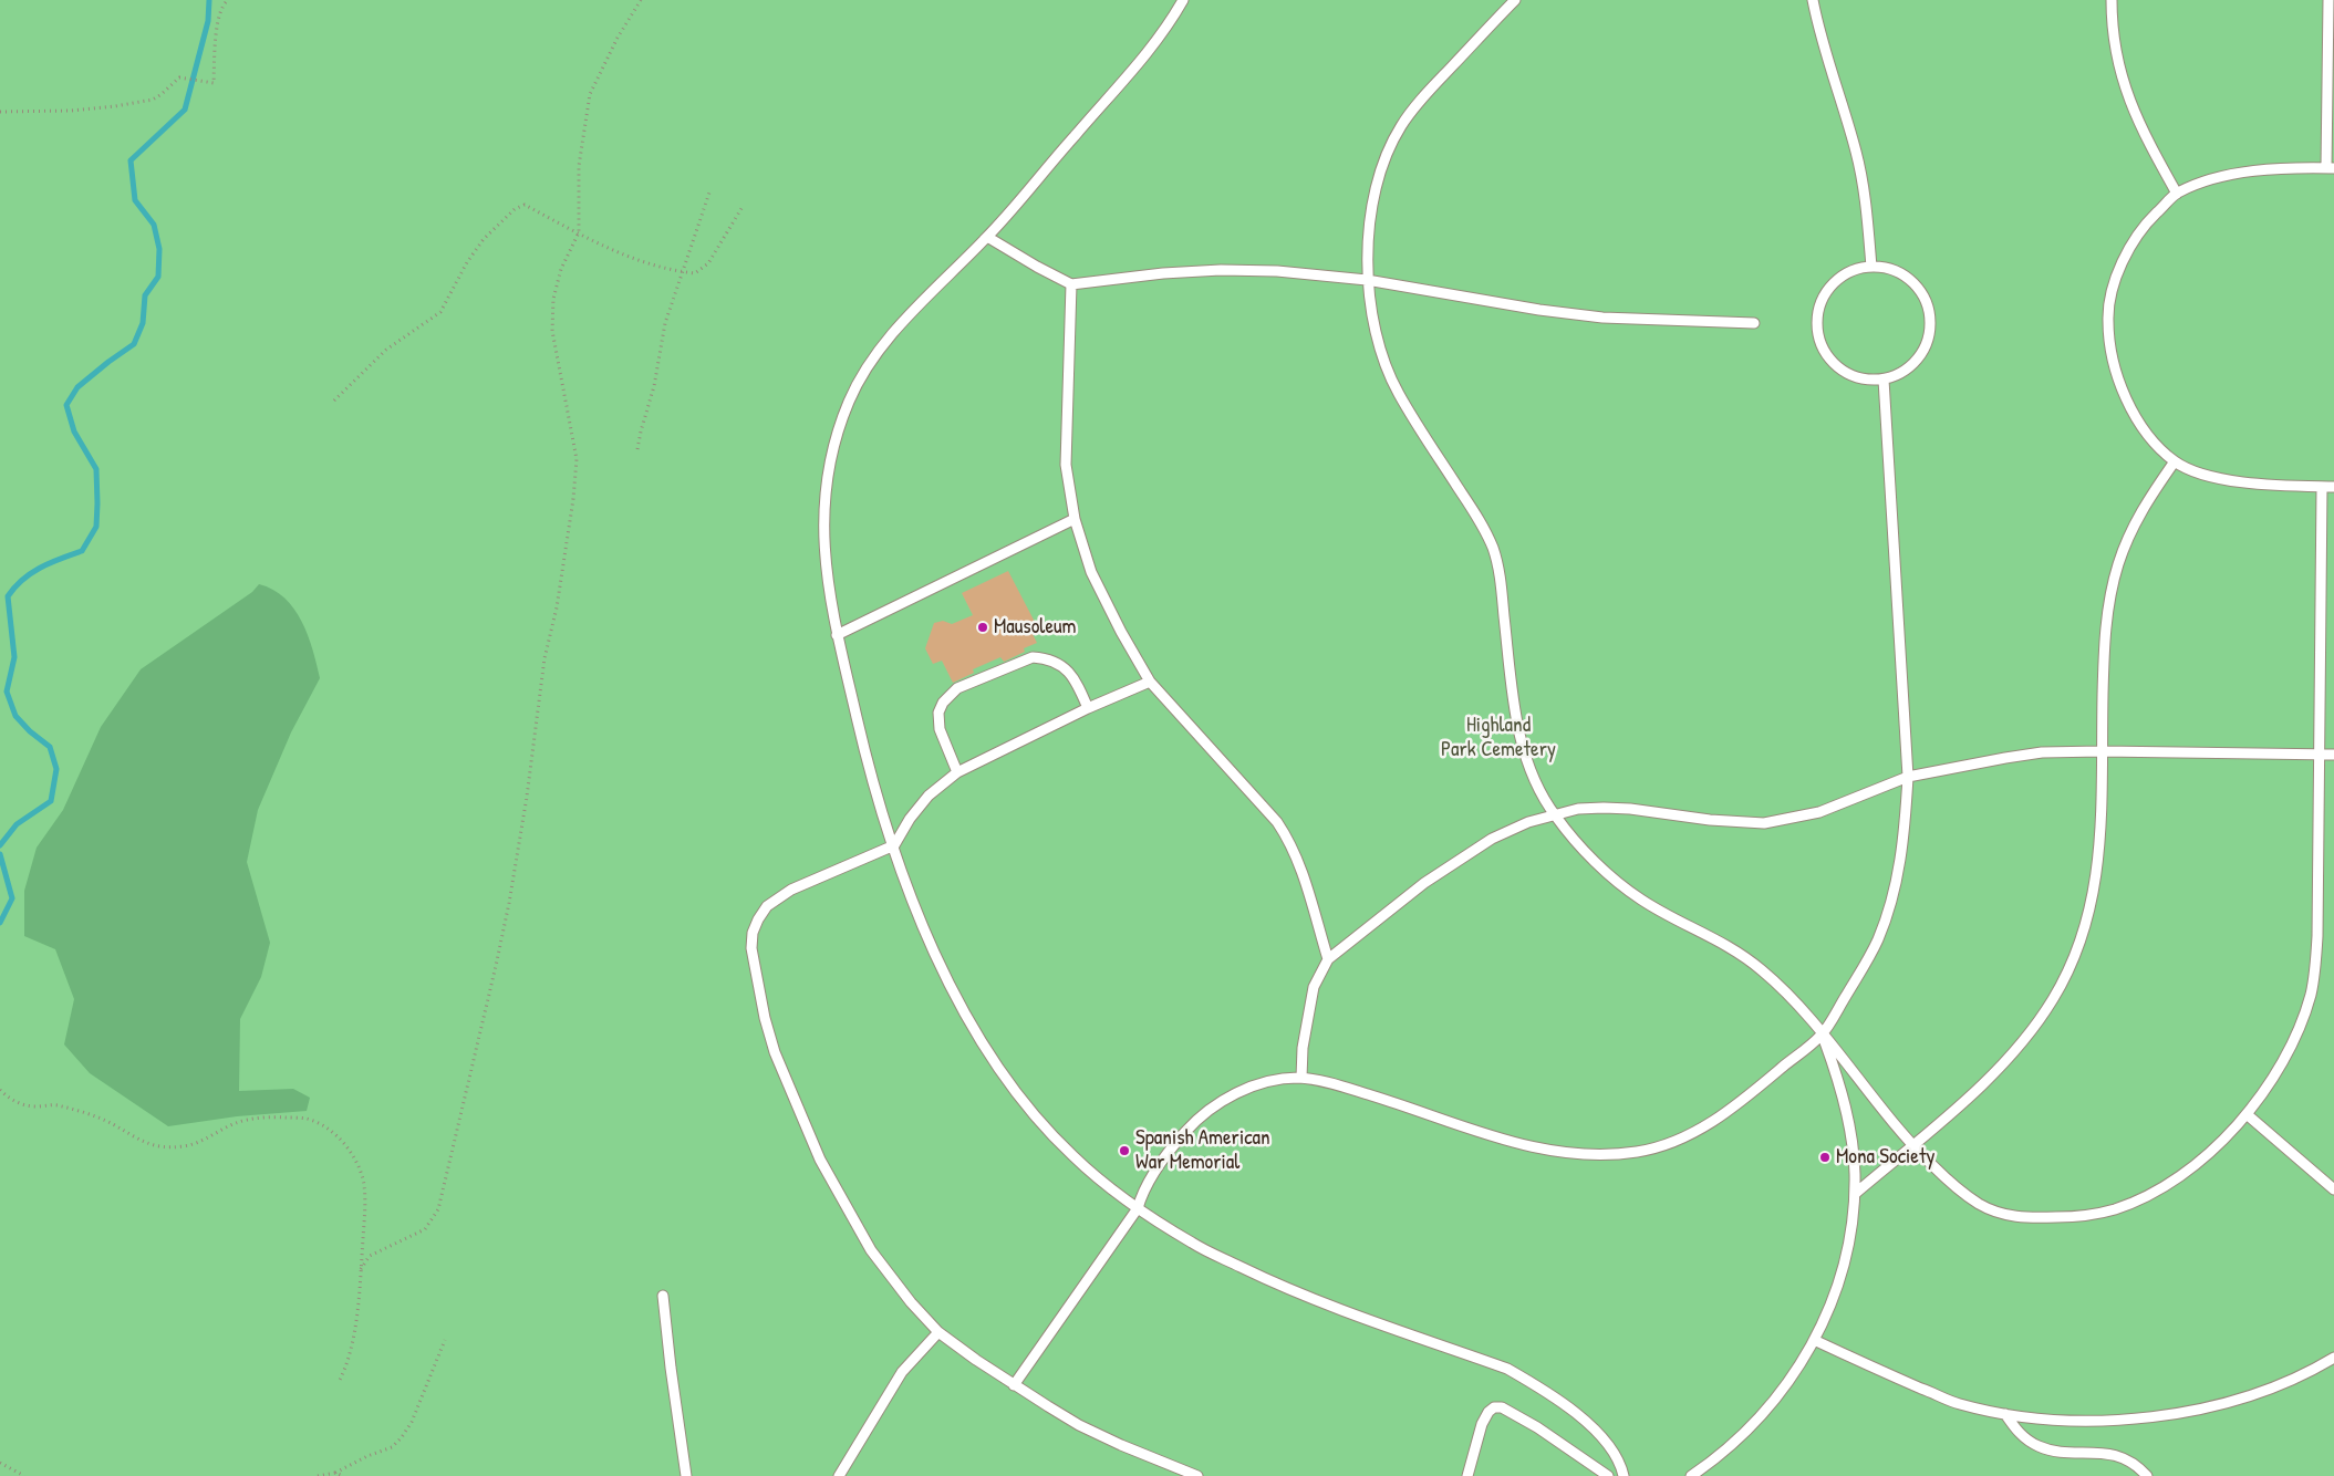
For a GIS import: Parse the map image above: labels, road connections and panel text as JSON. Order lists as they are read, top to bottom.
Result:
{
  "parks": ["Highland Park Cemetery"],
  "places": ["Mausoleum", "Spanish American War Memorial", "Mona Society"]
}
